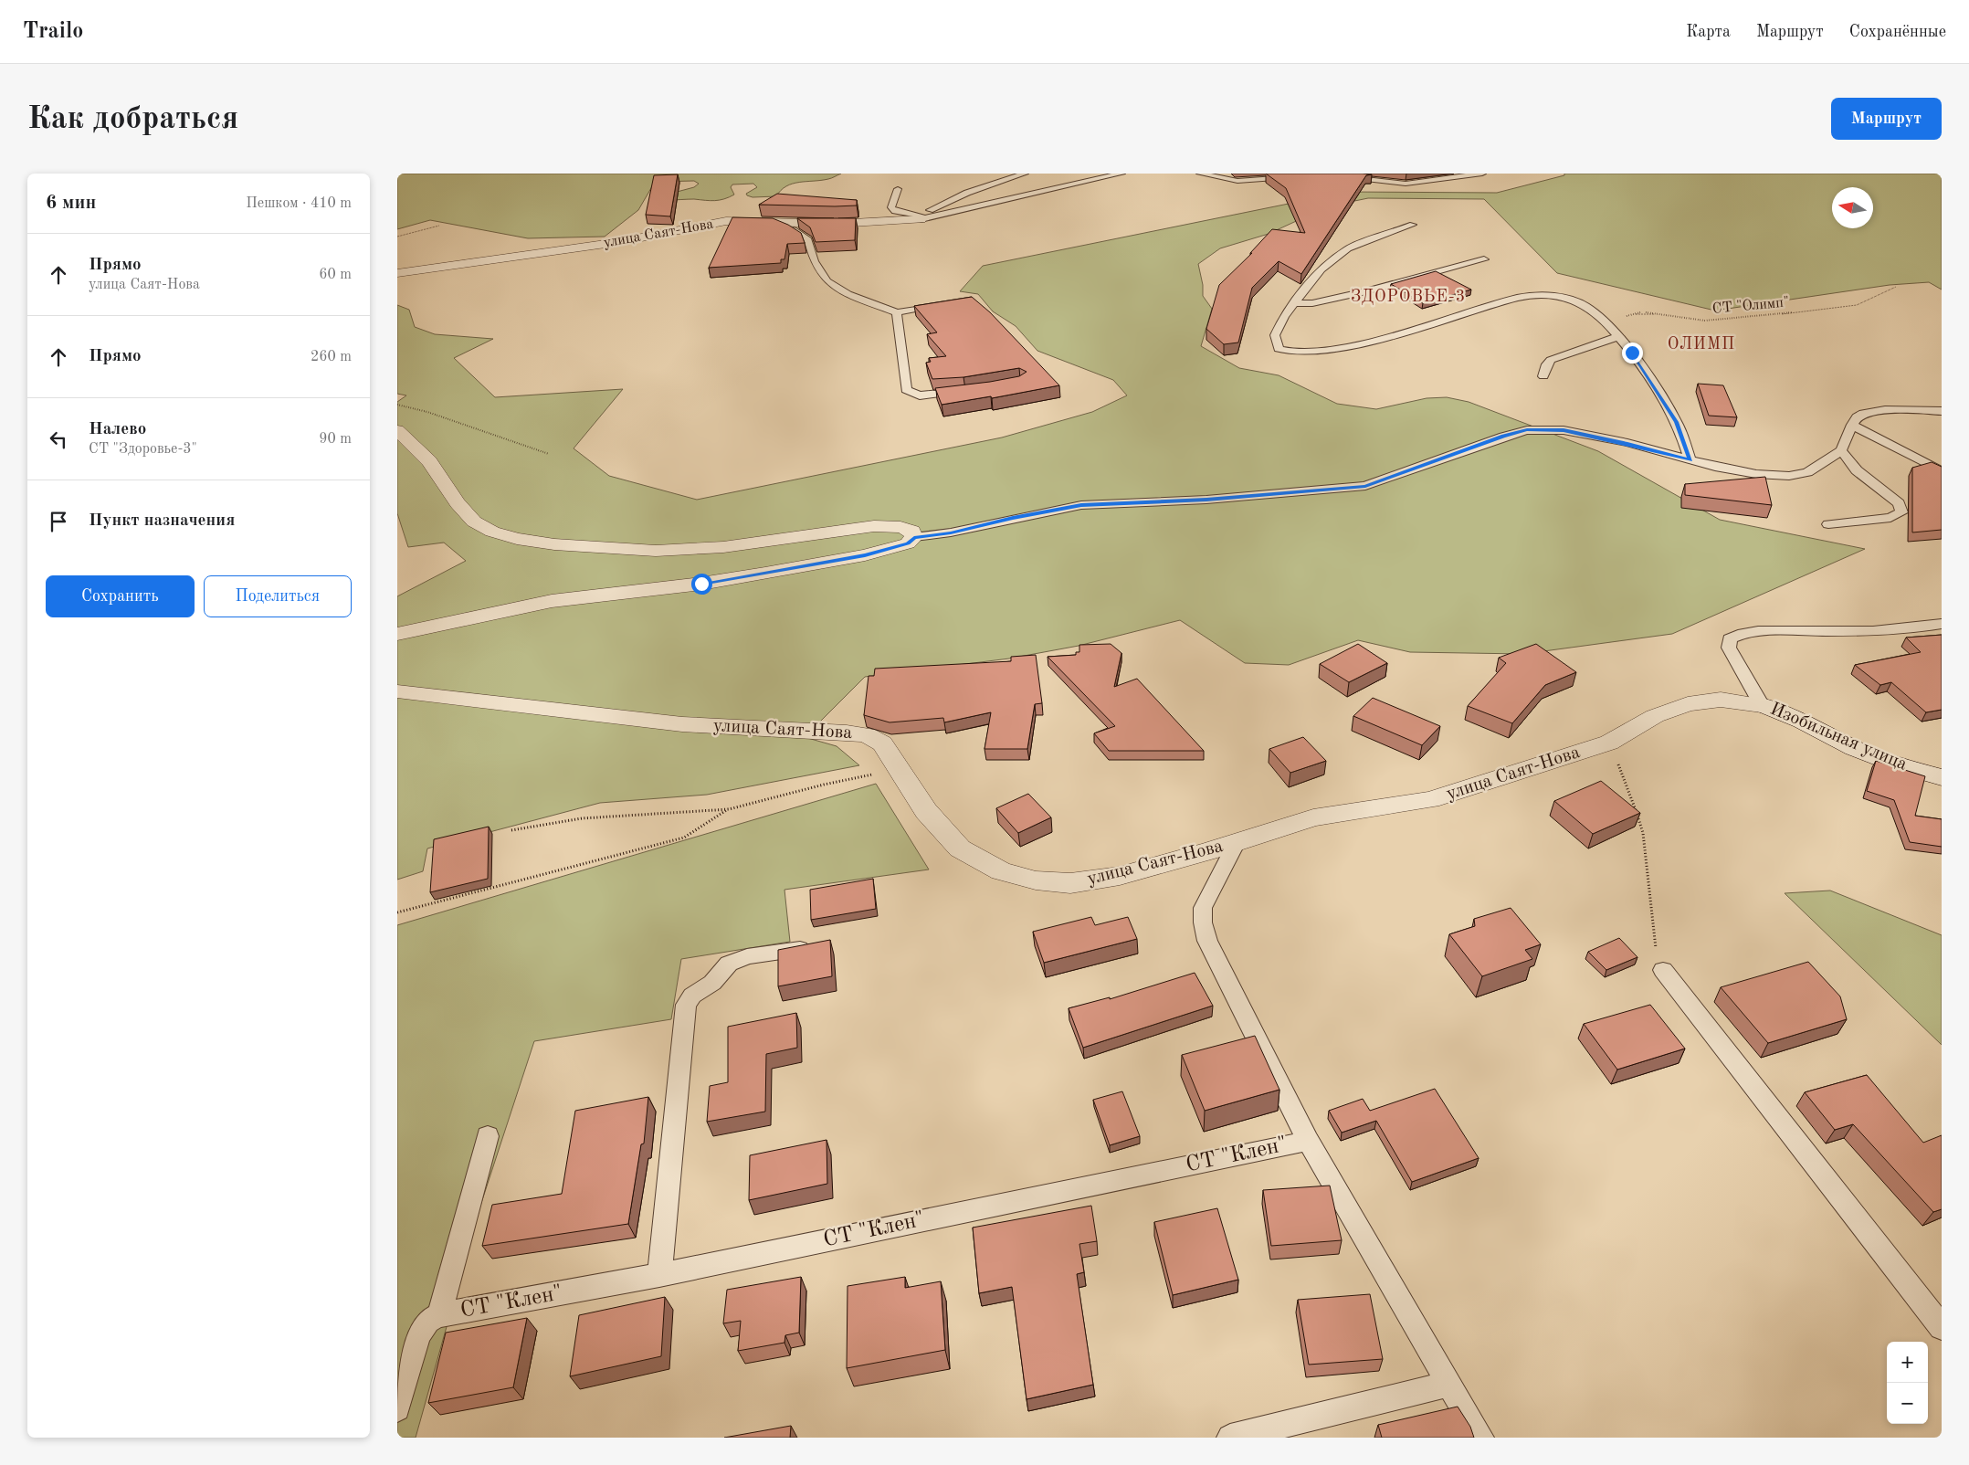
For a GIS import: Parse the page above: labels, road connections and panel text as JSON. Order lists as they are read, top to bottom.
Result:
{
  "streets": {
    "street": ["улица Саят-Нова", "Изобильная улица"],
    "lane": ["СТ \"Клен\""],
    "path": ["СТ \"Олимп\""]
  },
  "crossings": [
    ["улица Саят-Нова", "Изобильная улица"]
  ],
  "districts": ["ЗДОРОВЬЕ-3", "ОЛИМП"],
  "north": "left",
  "page": {
    "header": "Trailo",
    "nav": ["Карта", "Маршрут", "Сохранённые"],
    "buttons": [
      "Маршрут",
      ["Сохранить", "Поделиться"]
    ],
    "title": "Как добраться",
    "heading": ["6 мин", "Пешком · 410 m"],
    "list": [
      ["Прямо", "улица Саят-Нова", "60 m"],
      ["Прямо", "260 m"],
      ["Налево", "СТ \"Здоровье-3\"", "90 m"],
      "Пункт назначения"
    ],
    "map_buttons": ["+", "−"]
  }
}
